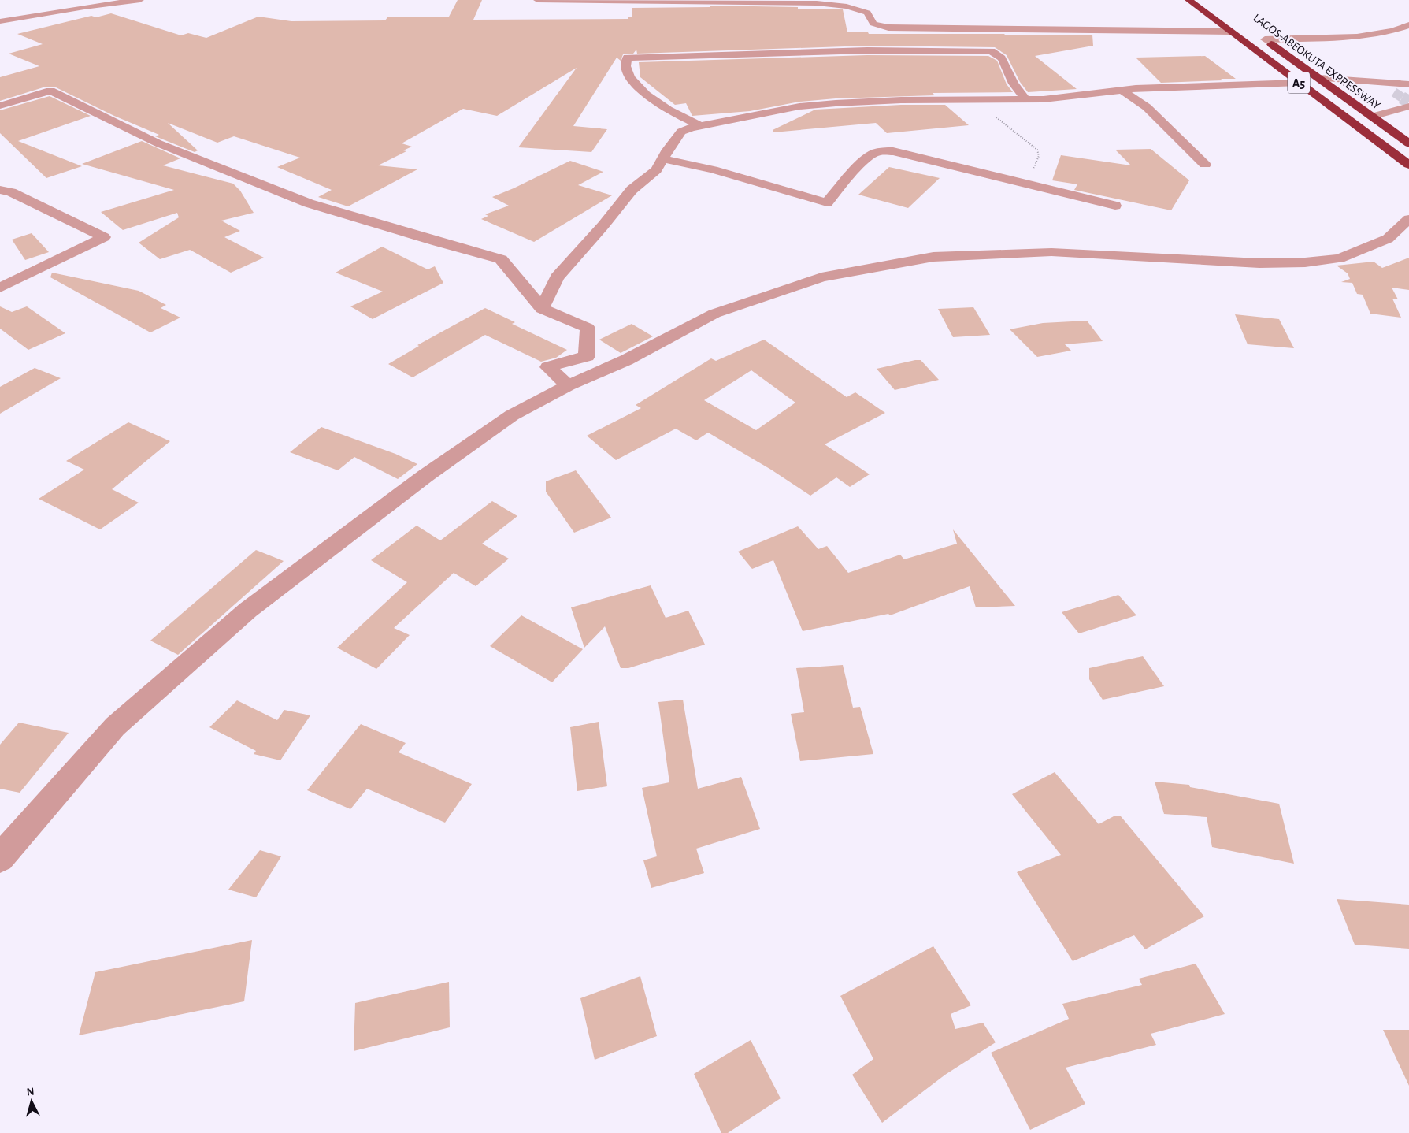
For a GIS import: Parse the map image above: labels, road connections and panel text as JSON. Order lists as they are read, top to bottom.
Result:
{
  "streets": {
    "highway": ["LAGOS-ABEOKUTA EXPRESSWAY", "A5"]
  },
  "north": "top"
}
